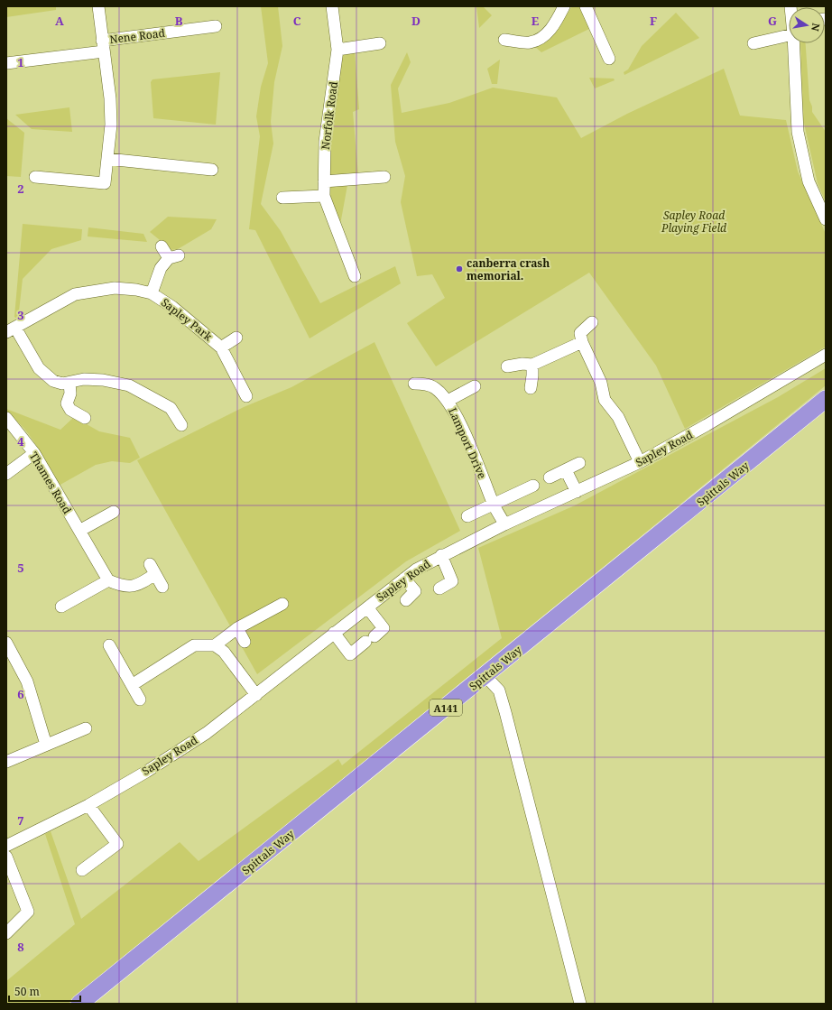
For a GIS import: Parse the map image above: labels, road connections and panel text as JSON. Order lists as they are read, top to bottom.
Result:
{
  "streets": {
    "highway": ["Spittals Way", "A141"],
    "street": [
      "Nene Road",
      "Norfolk Road",
      "Sapley Park",
      "Lamport Drive",
      "Sapley Road",
      "Thames Road"
    ]
  },
  "crossings": [
    ["Lamport Drive", "Sapley Road"]
  ],
  "parks": ["Sapley Road Playing Field"],
  "places": ["canberra crash memorial."],
  "scale_bar": "50 m",
  "north": "right",
  "grid": {
    "columns": [
      "A",
      "B",
      "C",
      "D",
      "E",
      "F",
      "G"
    ],
    "rows": [
      "1",
      "2",
      "3",
      "4",
      "5",
      "6",
      "7",
      "8"
    ]
  }
}
